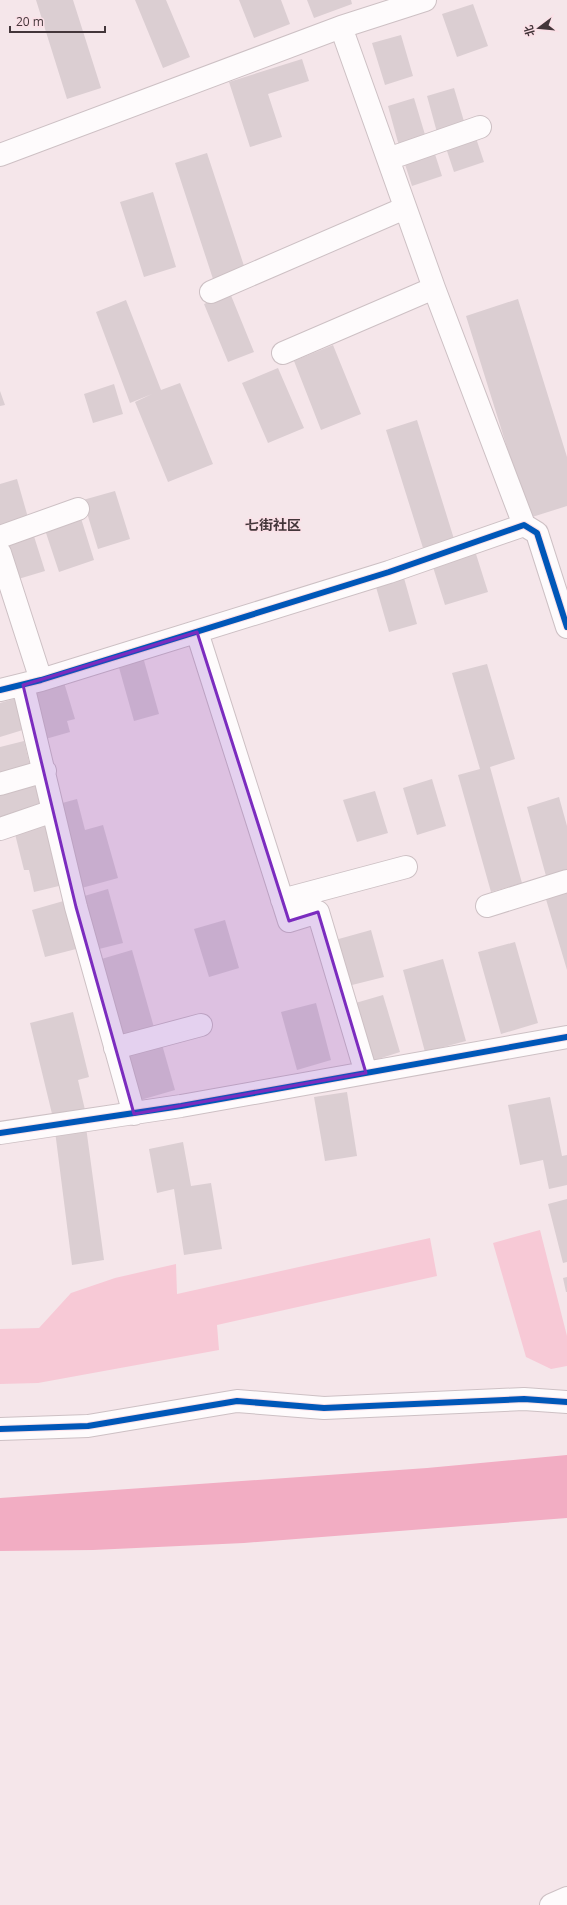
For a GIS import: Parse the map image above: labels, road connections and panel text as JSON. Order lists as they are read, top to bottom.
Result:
{
  "districts": ["七街社区"],
  "scale_bar": "20 m",
  "north": "left"
}
